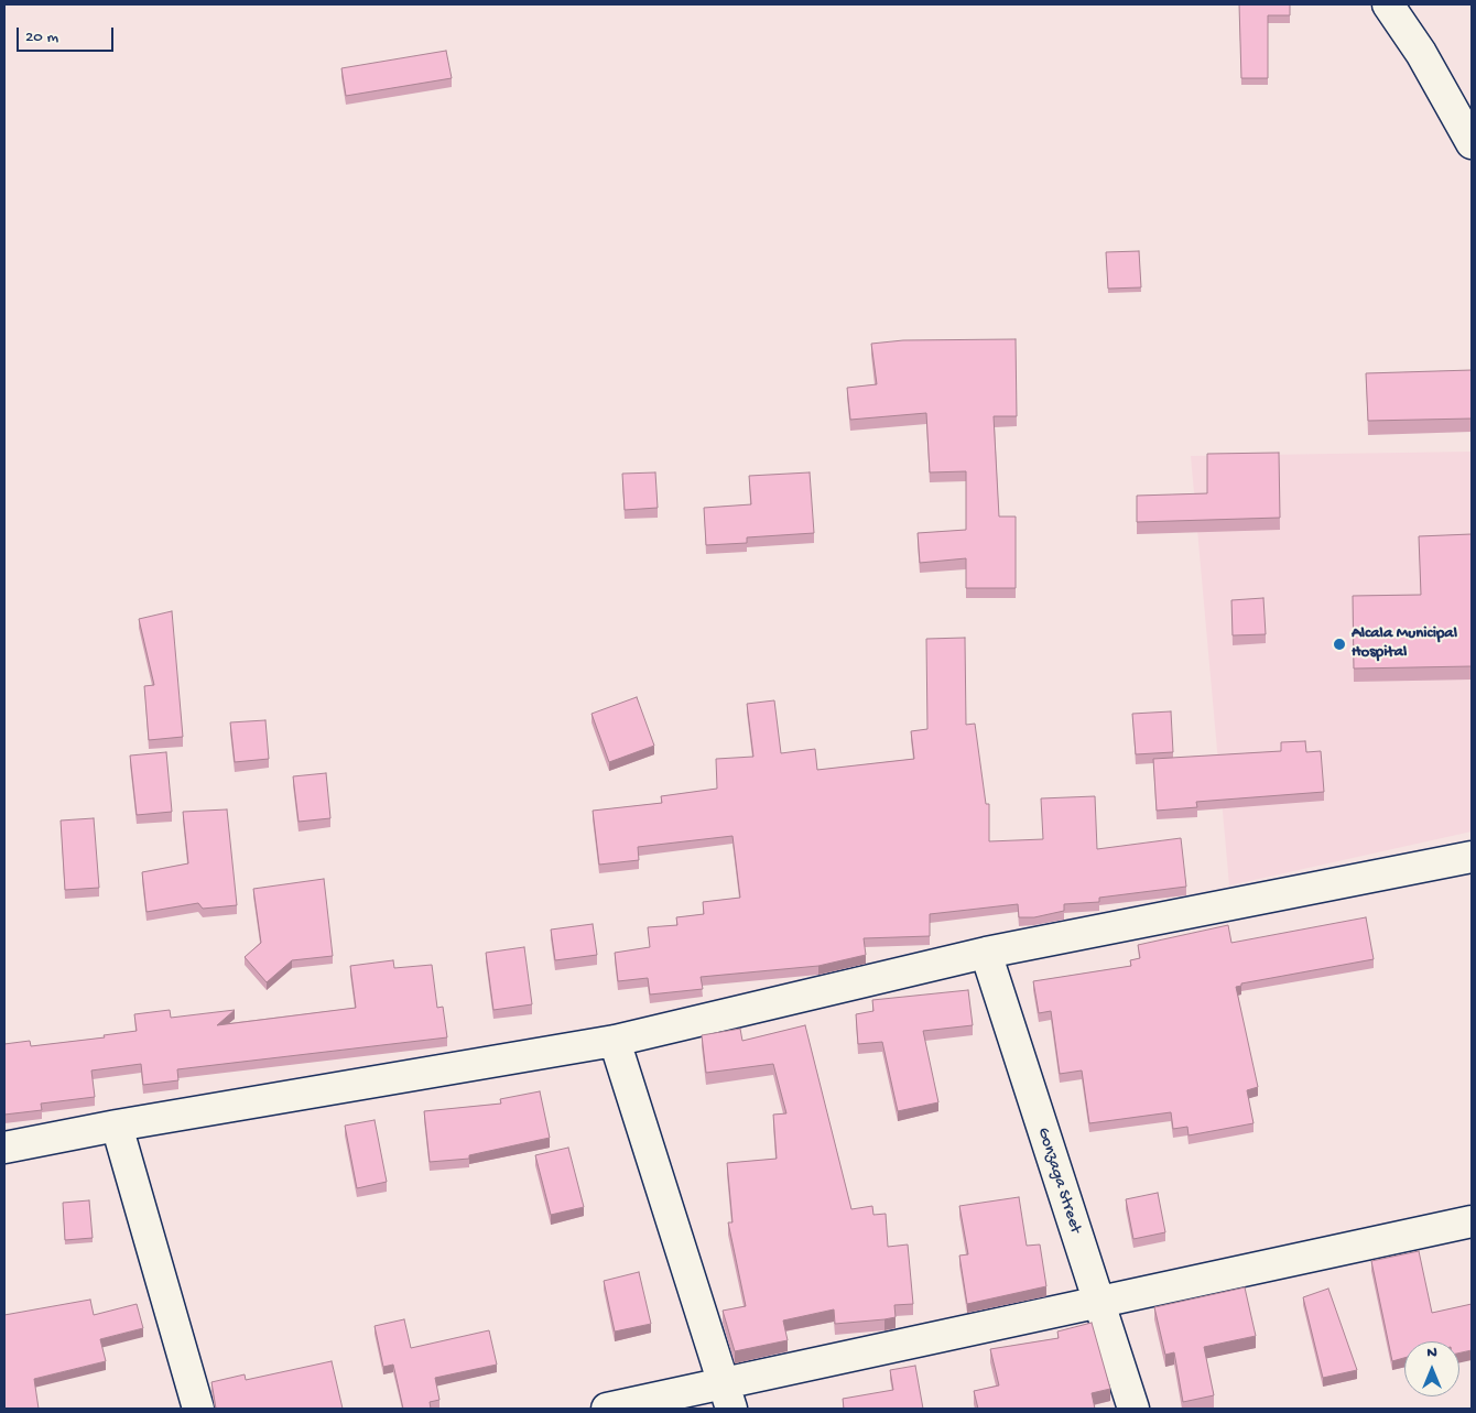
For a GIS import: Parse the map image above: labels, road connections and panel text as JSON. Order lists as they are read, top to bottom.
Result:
{
  "streets": {
    "street": ["Gonzaga Street"]
  },
  "places": ["Alcala Municipal Hospital"],
  "scale_bar": "20 m",
  "north": "top"
}
